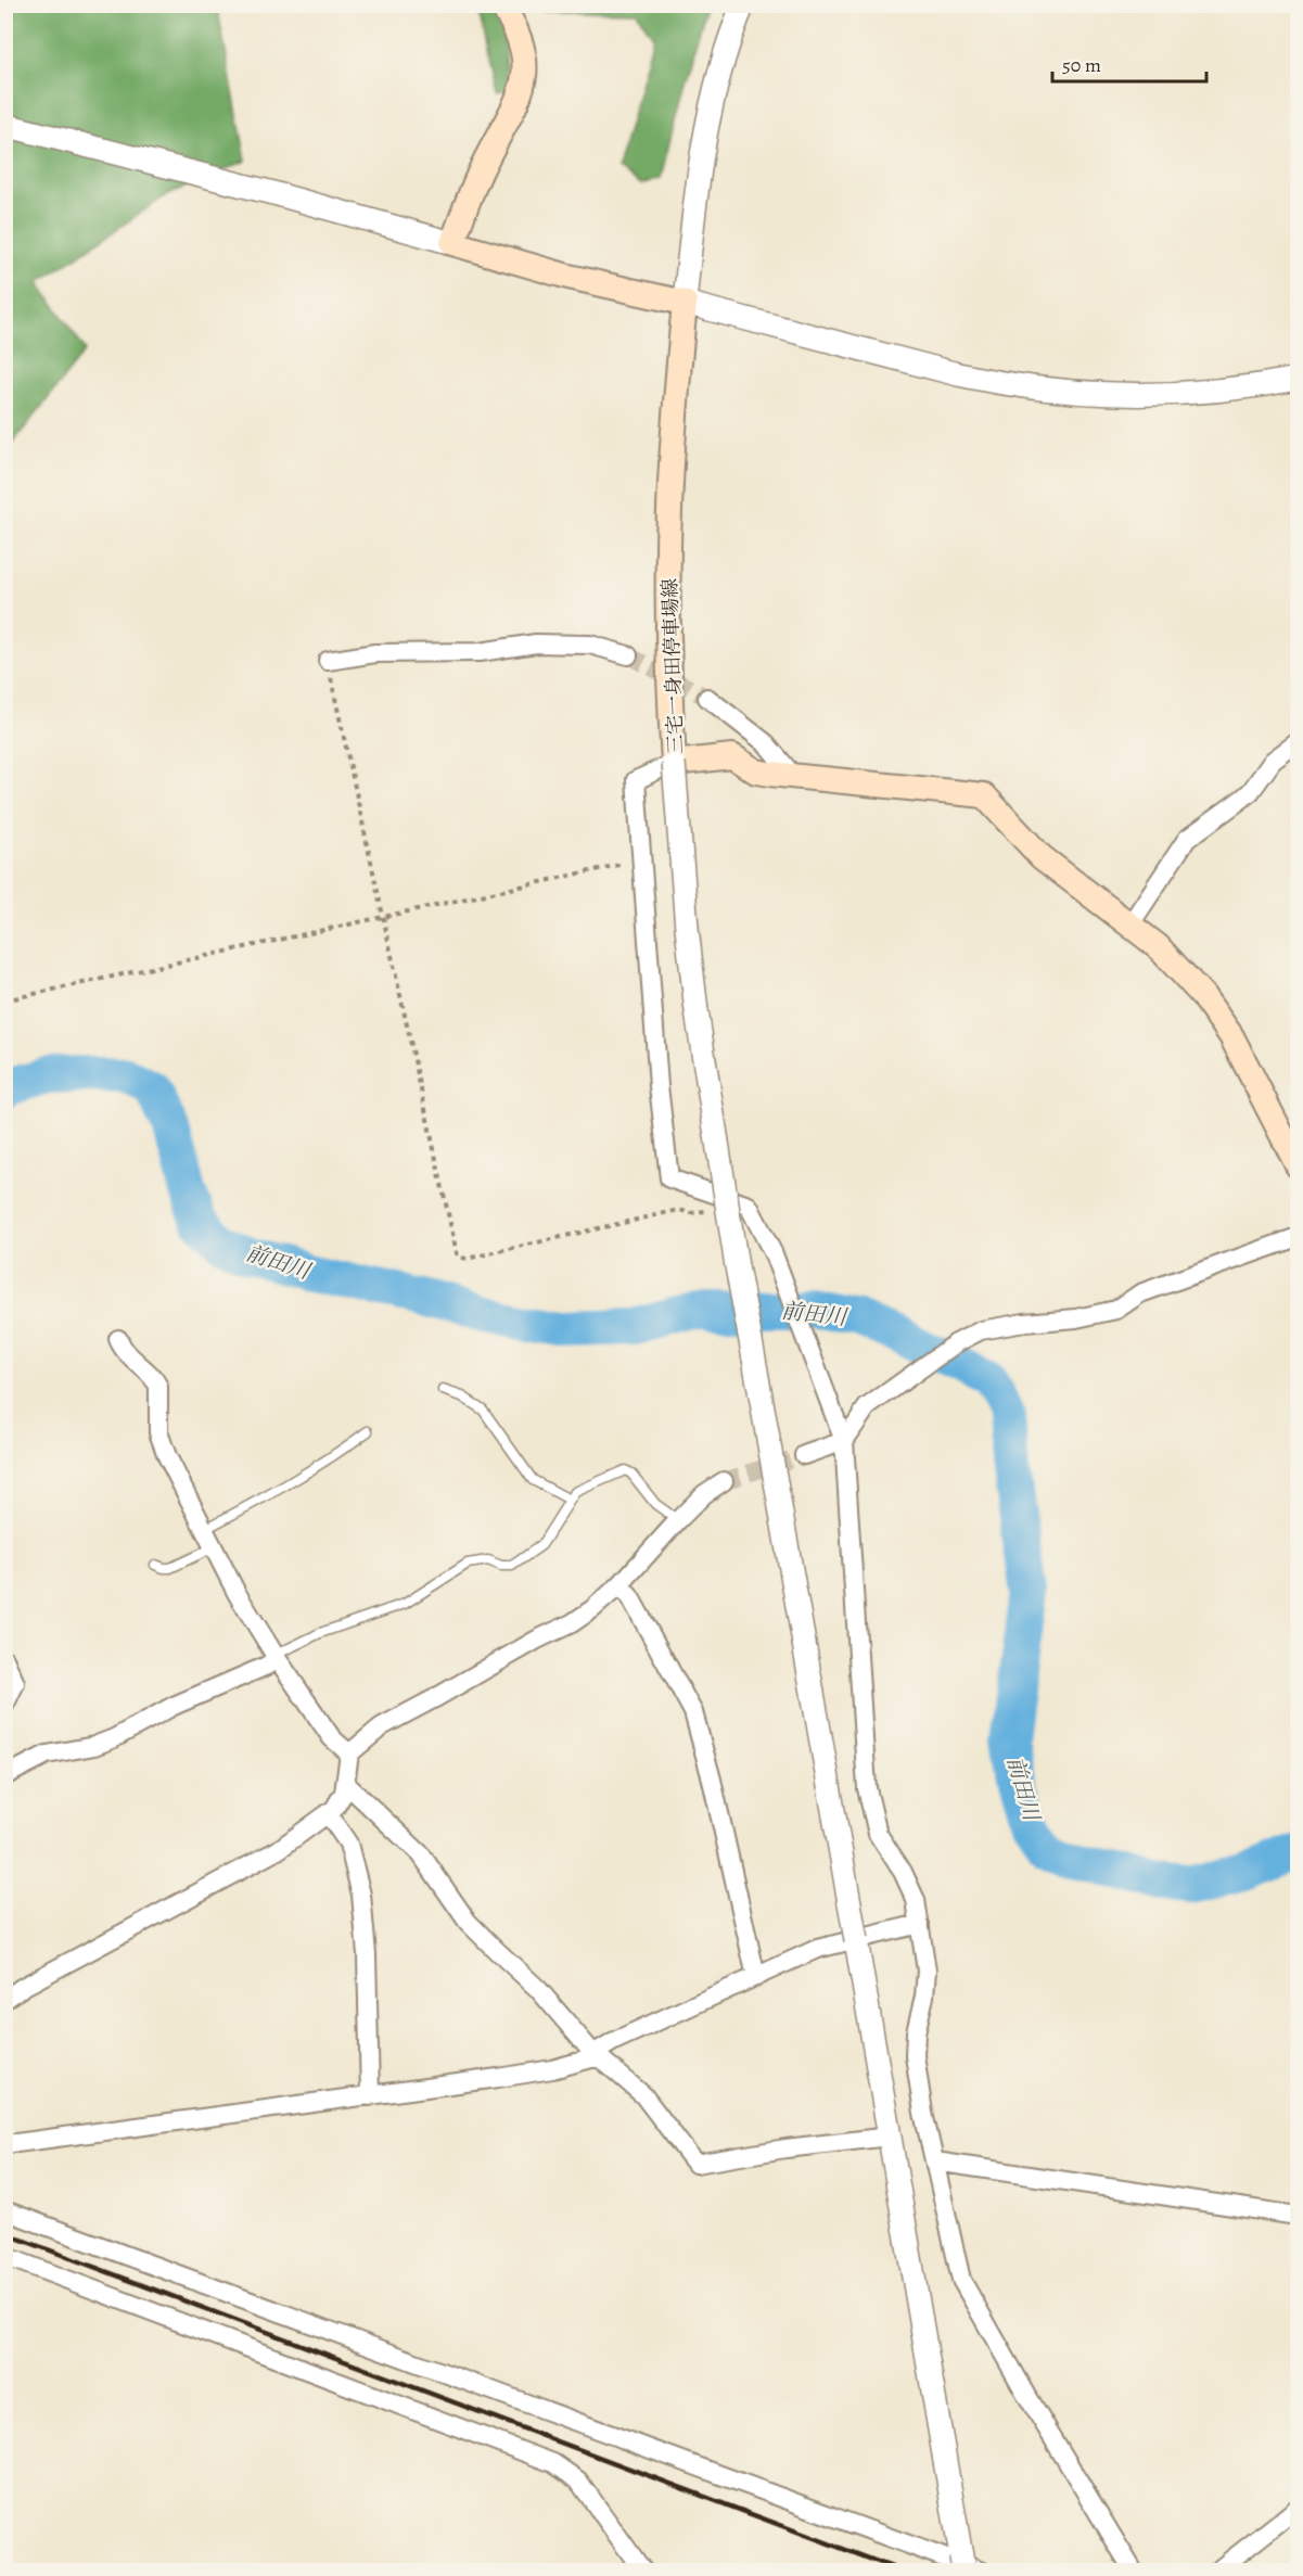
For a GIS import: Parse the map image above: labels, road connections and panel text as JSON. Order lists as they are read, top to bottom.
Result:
{
  "streets": {
    "main road": ["三宅一身田停車場線"]
  },
  "water": ["前田川"],
  "scale_bar": "50 m"
}
